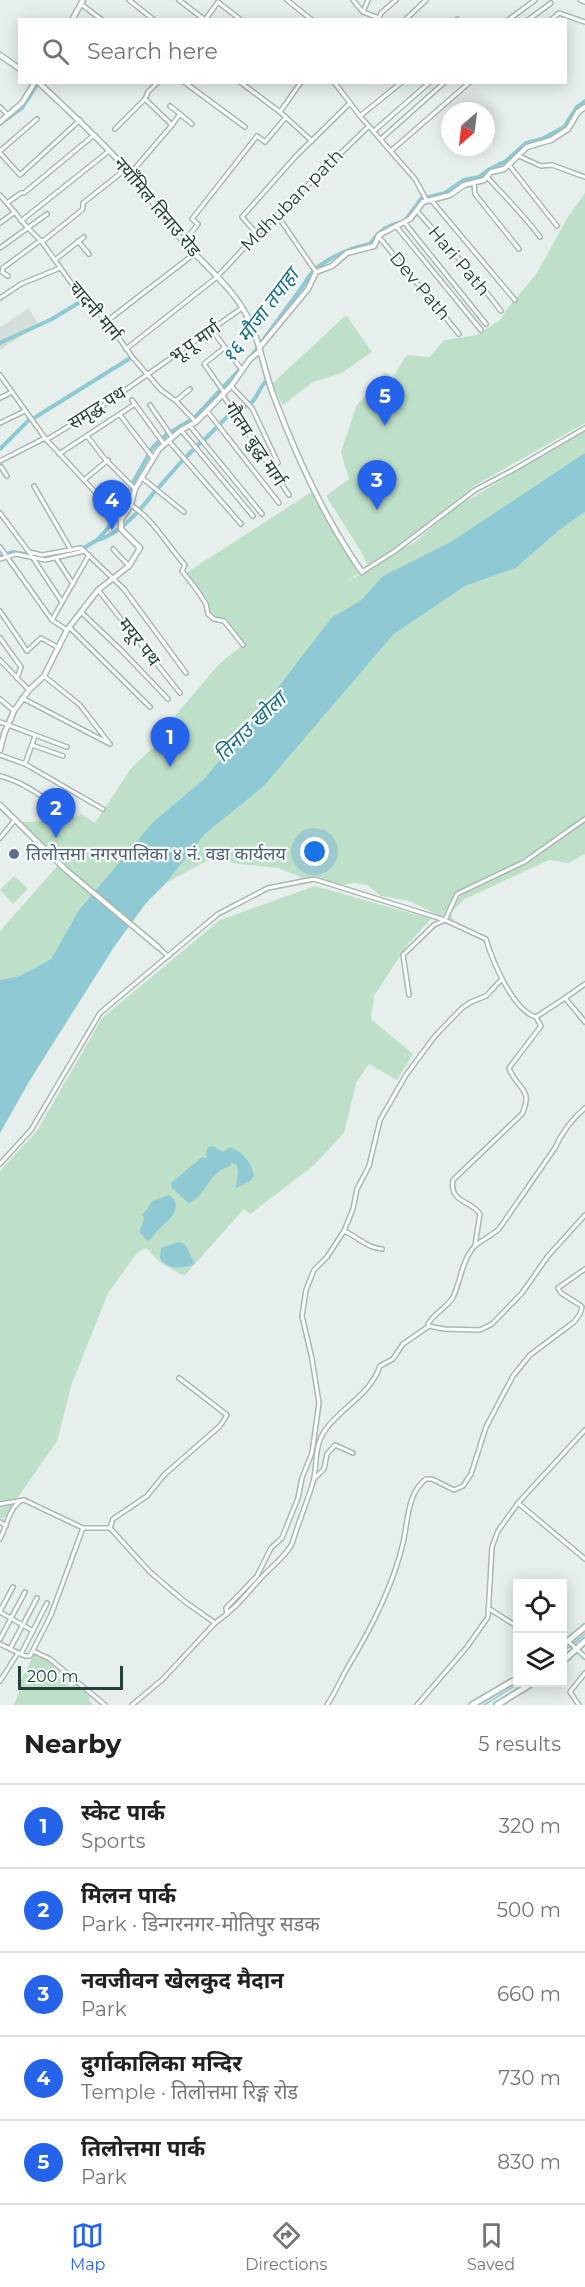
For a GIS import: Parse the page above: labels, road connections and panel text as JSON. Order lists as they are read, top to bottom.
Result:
{
  "streets": {
    "street": [
      "Mdhuban path",
      "नयाँमिल तिनाउ रोड",
      "Hari Path",
      "Dev Path",
      "चादनी मार्ग",
      "भू.पू मार्ग",
      "समृद्ध पथ",
      "गौतम बुद्ध मार्ग",
      "मयूर पथ"
    ]
  },
  "crossings": [
    ["Mdhuban path", "नयाँमिल तिनाउ रोड"],
    ["Mdhuban path", "चादनी मार्ग"],
    ["नयाँमिल तिनाउ रोड", "भू.पू मार्ग"],
    ["चादनी मार्ग", "भू.पू मार्ग"],
    ["चादनी मार्ग", "समृद्ध पथ"],
    ["भू.पू मार्ग", "समृद्ध पथ"]
  ],
  "water": ["१६ मौजा तपाहा", "तिनाउ खोला"],
  "places": ["तिलोत्तमा नगरपालिका ४ नं. वडा कार्यलय"],
  "scale_bar": "200 m",
  "north": "bottom left",
  "page": {
    "search": "Search here",
    "pins": [
      "5",
      "3",
      "4",
      "1",
      "2"
    ],
    "scale": "200 m",
    "heading": ["Nearby", "5 results"],
    "list": [
      {
        "mark": "1",
        "name": "स्केट पार्क",
        "note": "Sports",
        "value": "320 m"
      },
      {
        "mark": "2",
        "name": "मिलन पार्क",
        "note": "Park · डिन्गरनगर-मोतिपुर सडक",
        "value": "500 m"
      },
      {
        "mark": "3",
        "name": "नवजीवन खेलकुद मैदान",
        "note": "Park",
        "value": "660 m"
      },
      {
        "mark": "4",
        "name": "दुर्गाकालिका मन्दिर",
        "note": "Temple · तिलोत्तमा रिङ्ग रोड",
        "value": "730 m"
      },
      {
        "mark": "5",
        "name": "तिलोत्तमा पार्क",
        "note": "Park",
        "value": "830 m"
      }
    ],
    "nav": ["Map", "Directions", "Saved"]
  }
}
